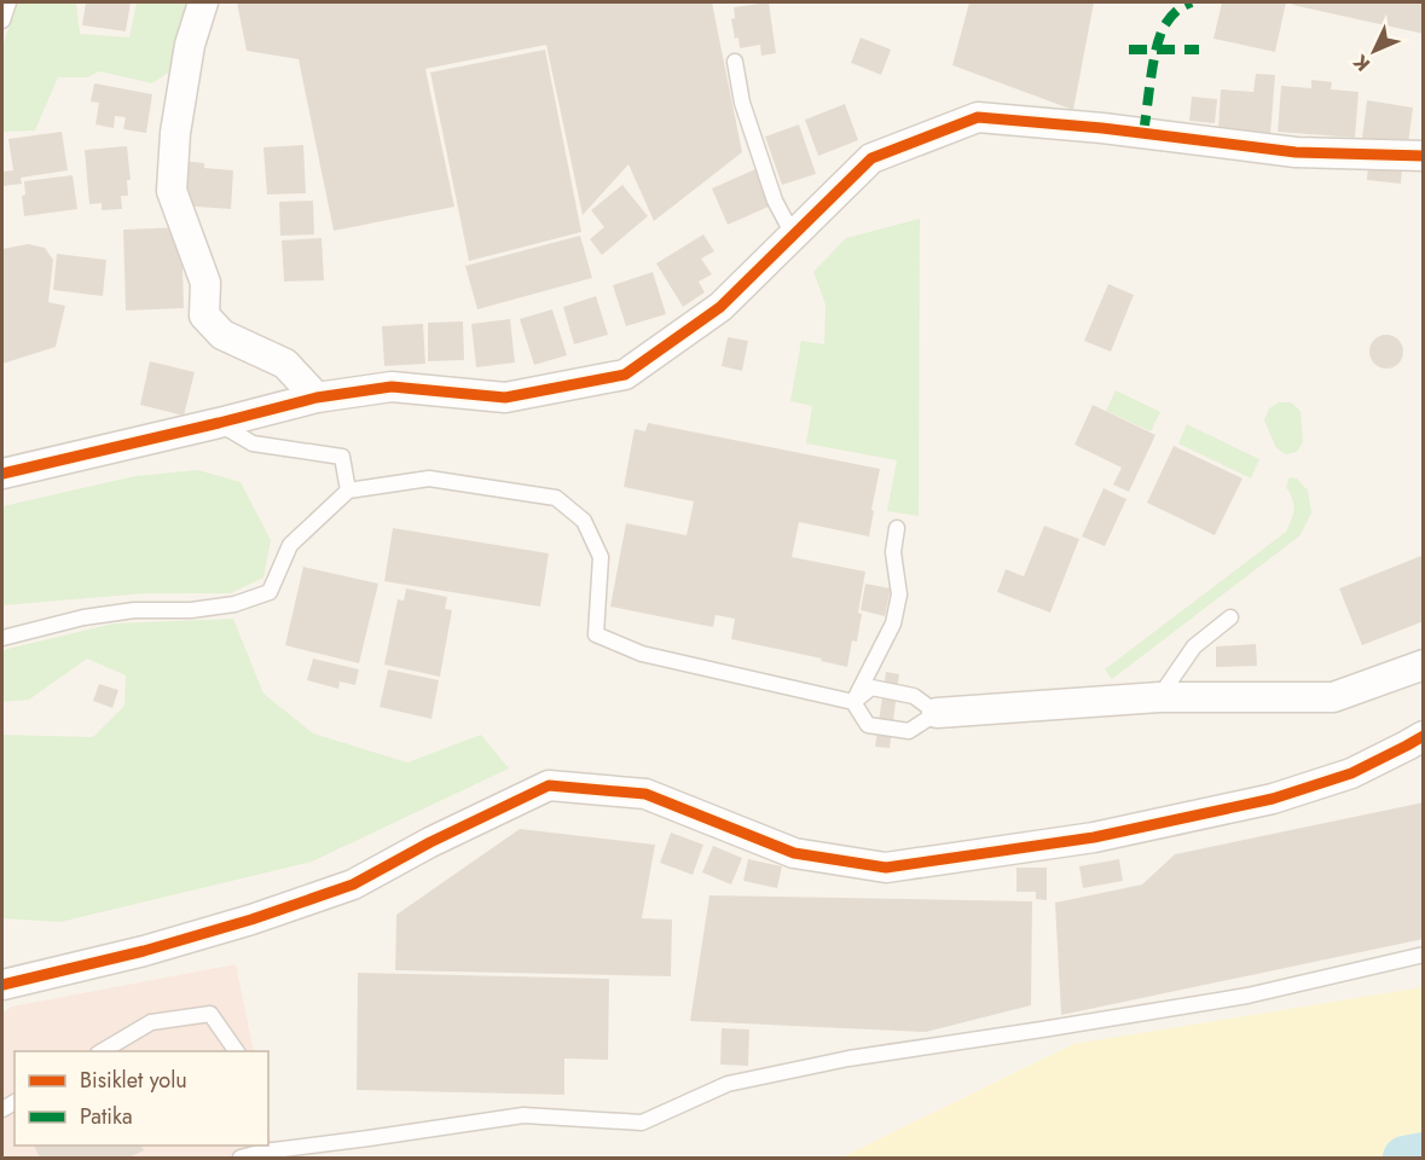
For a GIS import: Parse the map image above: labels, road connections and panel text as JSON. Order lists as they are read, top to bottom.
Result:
{
  "legend": ["Bisiklet yolu", "Patika"],
  "north": "bottom left"
}
